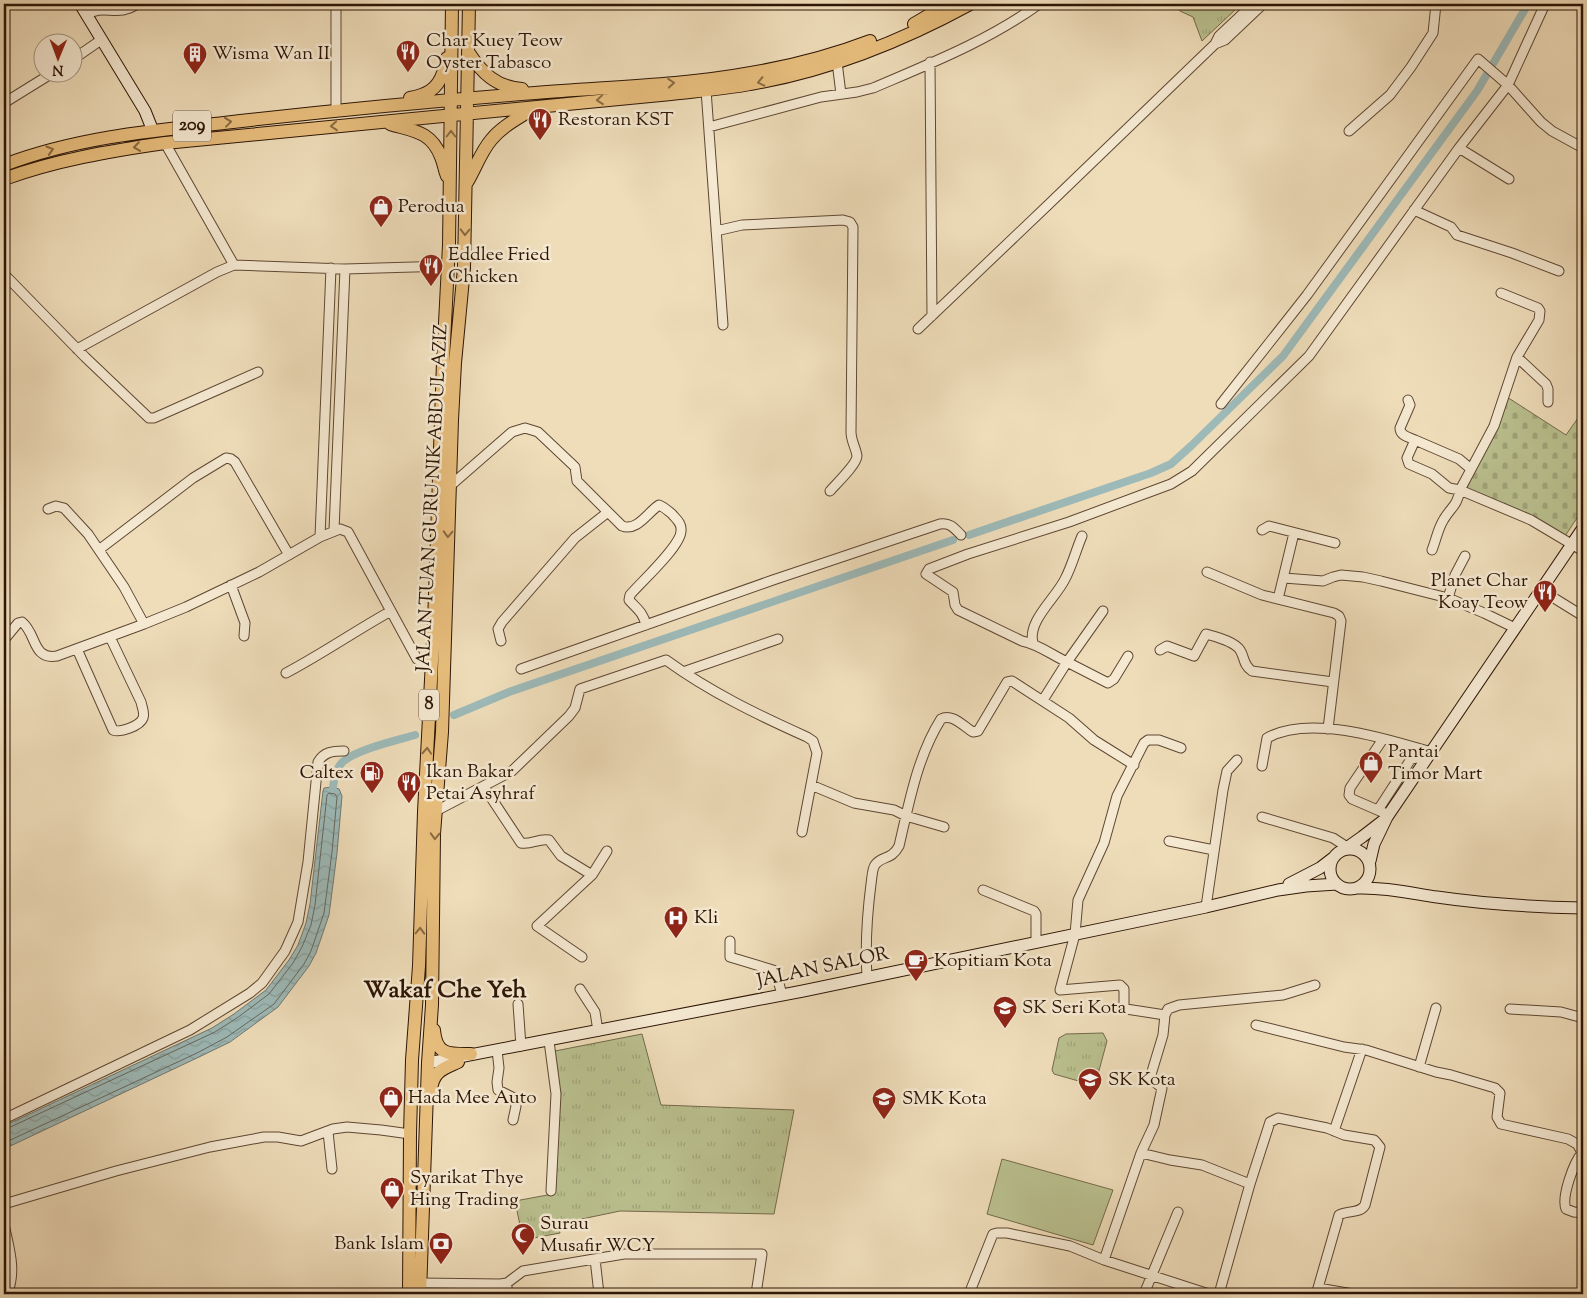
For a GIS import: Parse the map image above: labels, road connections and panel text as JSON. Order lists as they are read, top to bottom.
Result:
{
  "streets": {
    "main road": [
      "209",
      "JALAN TUAN GURU NIK ABDUL AZIZ",
      "8",
      "JALAN SALOR"
    ]
  },
  "crossings": [
    ["209", "JALAN TUAN GURU NIK ABDUL AZIZ"],
    ["JALAN TUAN GURU NIK ABDUL AZIZ", "JALAN SALOR"]
  ],
  "districts": ["Wakaf Che Yeh"],
  "places": {
    "restaurant": [
      "Char Kuey Teow Oyster Tabasco",
      "Restoran KST",
      "Eddlee Fried Chicken",
      "Planet Char Koay Teow",
      "Ikan Bakar Petai Asyhraf"
    ],
    "building": ["Wisma Wan II"],
    "shop": [
      "Perodua",
      "Pantai Timor Mart",
      "Hada Mee Auto",
      "Syarikat Thye Hing Trading"
    ],
    "fuel station": ["Caltex"],
    "hospital": ["Kli"],
    "cafe": ["Kopitiam Kota"],
    "school or university": ["SK Seri Kota", "SK Kota", "SMK Kota"],
    "mosque": ["Surau Musafir WCY"],
    "bank": ["Bank Islam"]
  },
  "north": "bottom"
}
